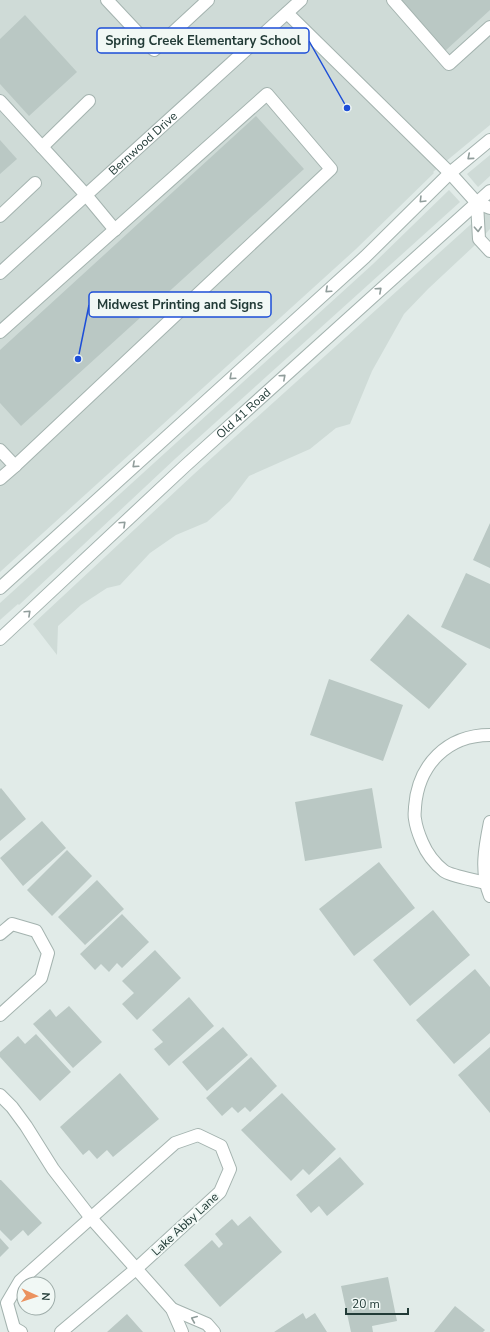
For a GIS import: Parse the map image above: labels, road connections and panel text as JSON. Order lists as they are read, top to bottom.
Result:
{
  "streets": {
    "street": ["Bernwood Drive", "Old 41 Road", "Lake Abby Lane"]
  },
  "crossings": [
    ["Bernwood Drive", "Old 41 Road"]
  ],
  "places": ["Spring Creek Elementary School", "Midwest Printing and Signs"],
  "scale_bar": "20 m",
  "north": "right"
}
